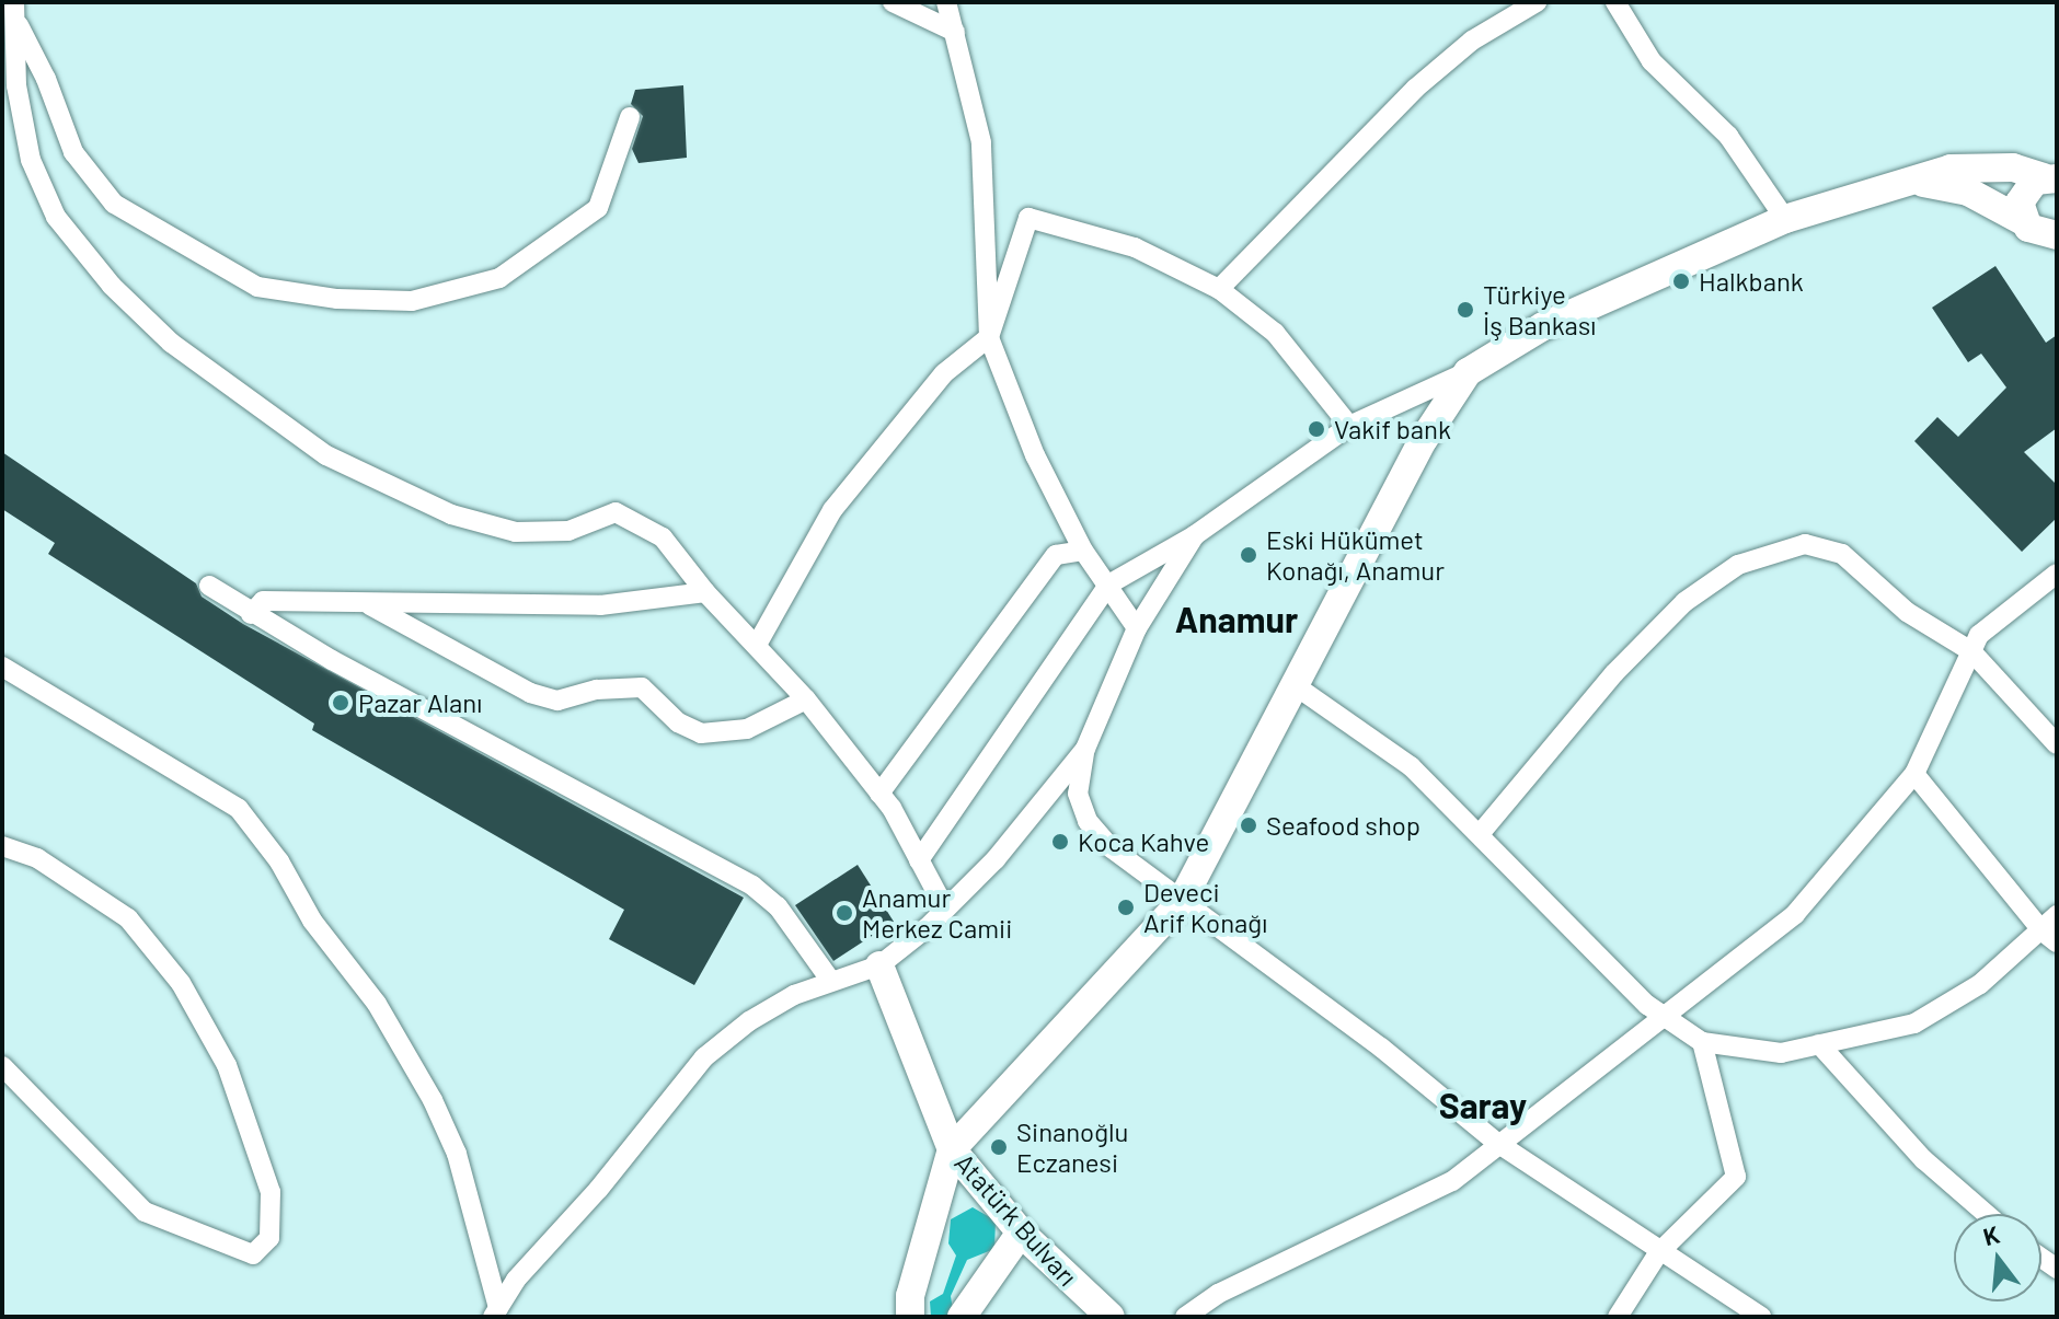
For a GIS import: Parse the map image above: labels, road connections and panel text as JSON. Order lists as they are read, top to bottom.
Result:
{
  "streets": {
    "street": ["Atatürk Bulvarı"]
  },
  "districts": ["Anamur", "Saray"],
  "places": [
    "Halkbank",
    "Türkiye İş Bankası",
    "Vakif bank",
    "Eski Hükümet Konağı, Anamur",
    "Pazar Alanı",
    "Seafood shop",
    "Koca Kahve",
    "Deveci Arif Konağı",
    "Anamur Merkez Camii",
    "Sinanoğlu Eczanesi"
  ],
  "north": "top"
}
